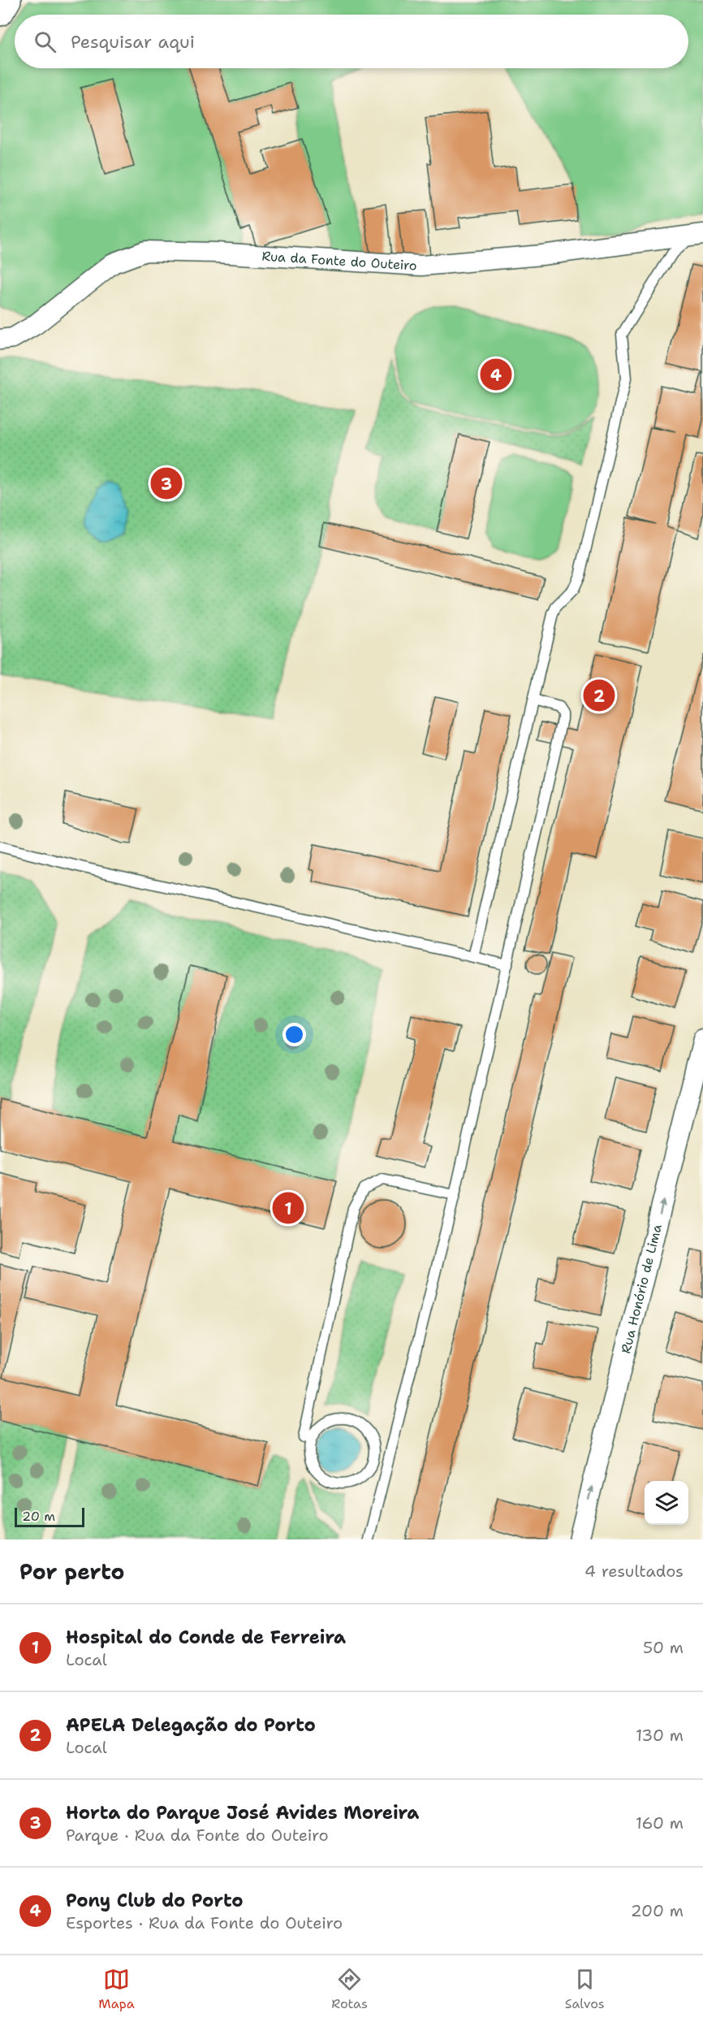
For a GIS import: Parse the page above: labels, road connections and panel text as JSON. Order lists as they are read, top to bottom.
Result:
{
  "streets": {
    "street": ["Rua da Fonte do Outeiro", "Rua Honório de Lima"]
  },
  "one_way": ["Rua Honório de Lima"],
  "scale_bar": "20 m",
  "page": {
    "search": "Pesquisar aqui",
    "pins": [
      "4",
      "3",
      "2",
      "1"
    ],
    "scale": "20 m",
    "heading": ["Por perto", "4 resultados"],
    "list": [
      {
        "mark": "1",
        "name": "Hospital do Conde de Ferreira",
        "note": "Local",
        "value": "50 m"
      },
      {
        "mark": "2",
        "name": "APELA Delegação do Porto",
        "note": "Local",
        "value": "130 m"
      },
      {
        "mark": "3",
        "name": "Horta do Parque José Avides Moreira",
        "note": "Parque · Rua da Fonte do Outeiro",
        "value": "160 m"
      },
      {
        "mark": "4",
        "name": "Pony Club do Porto",
        "note": "Esportes · Rua da Fonte do Outeiro",
        "value": "200 m"
      }
    ],
    "nav": ["Mapa", "Rotas", "Salvos"]
  }
}
